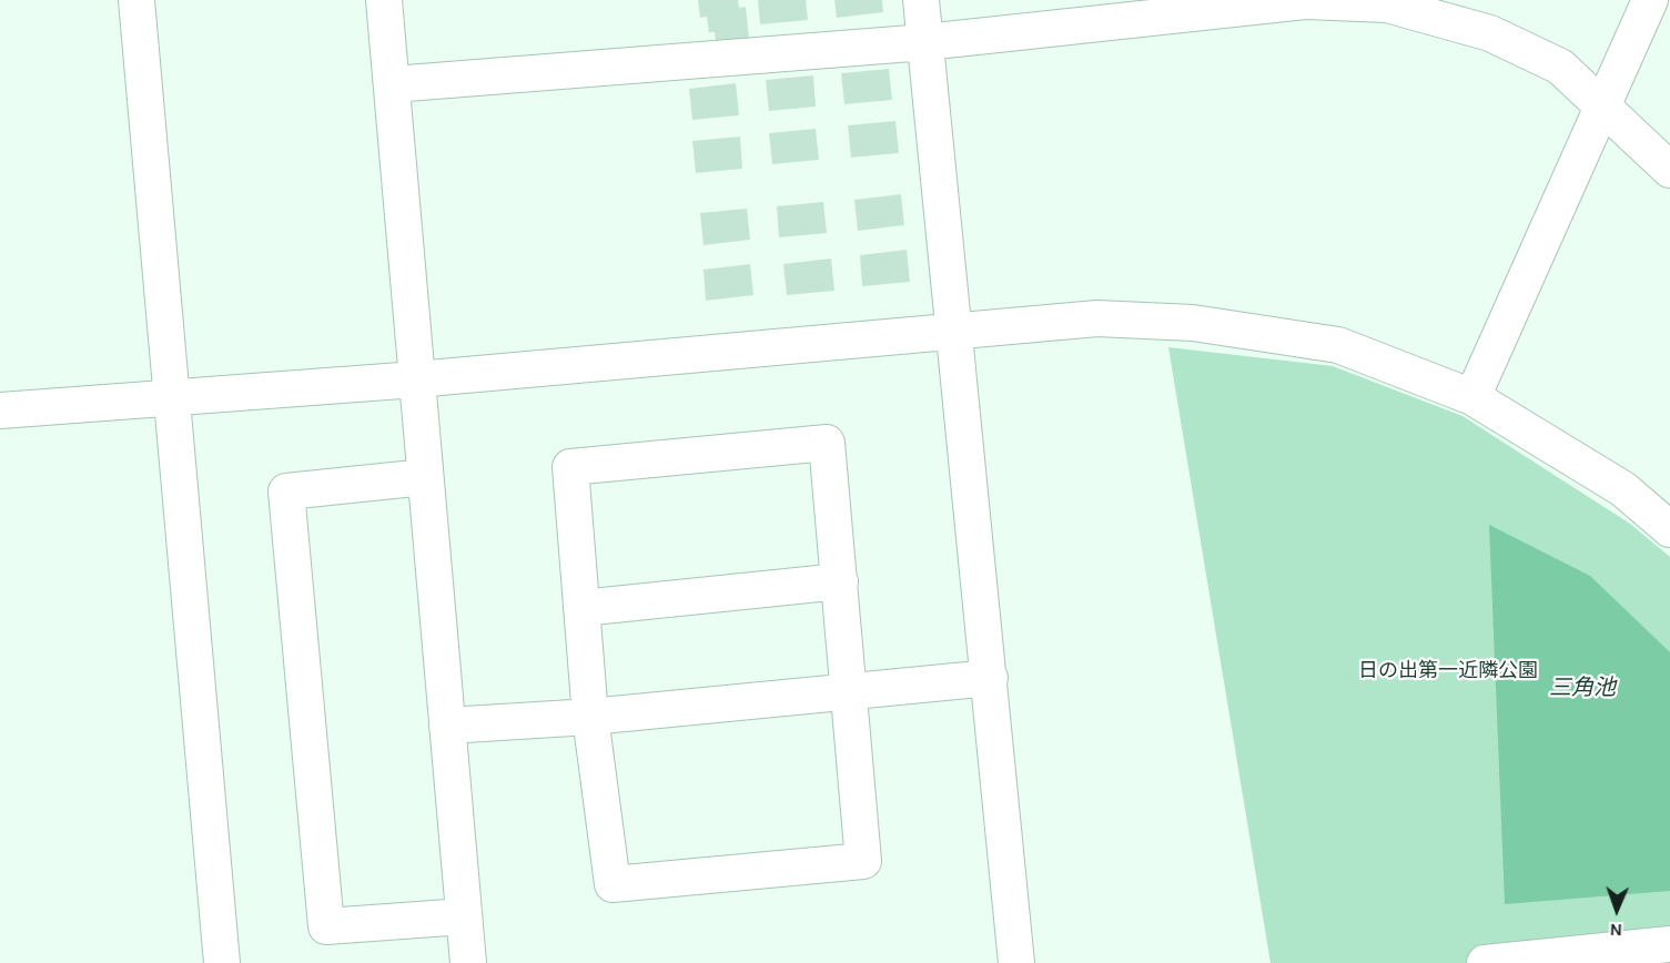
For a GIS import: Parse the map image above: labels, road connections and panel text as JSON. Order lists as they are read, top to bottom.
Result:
{
  "water": ["三角池"],
  "parks": ["日の出第一近隣公園"],
  "north": "bottom"
}
